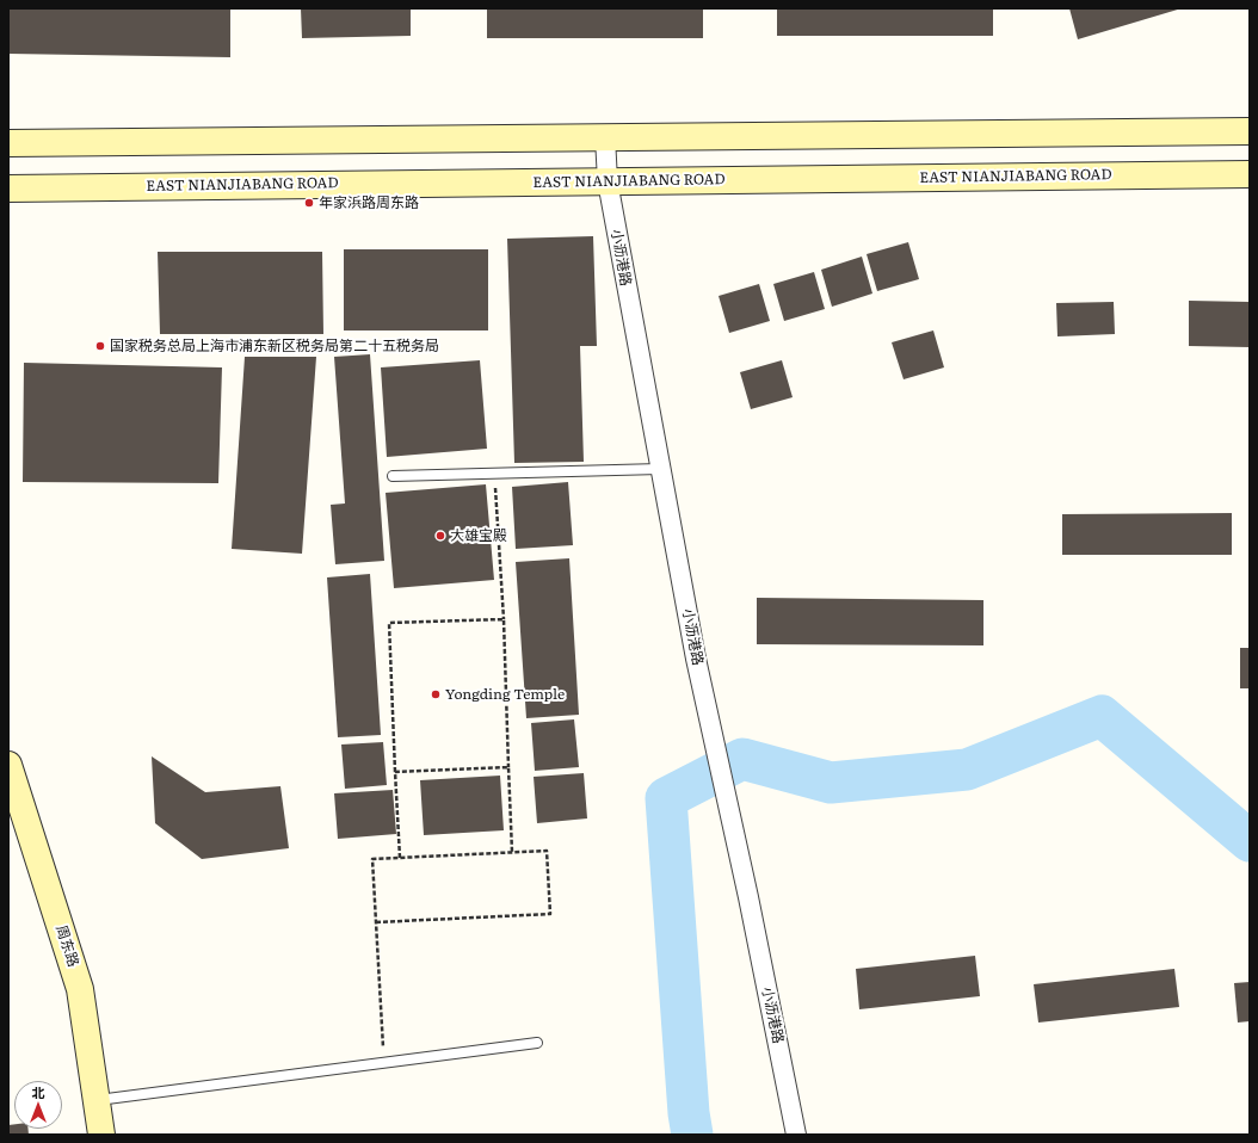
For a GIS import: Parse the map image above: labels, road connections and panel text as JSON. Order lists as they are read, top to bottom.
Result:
{
  "streets": {
    "main road": ["EAST NIANJIABANG ROAD", "周东路"],
    "street": ["小沥港路"]
  },
  "crossings": [
    ["EAST NIANJIABANG ROAD", "小沥港路"]
  ],
  "places": [
    "年家浜路周东路",
    "国家税务总局上海市浦东新区税务局第二十五税务局",
    "大雄宝殿",
    "Yongding Temple"
  ],
  "north": "top"
}
